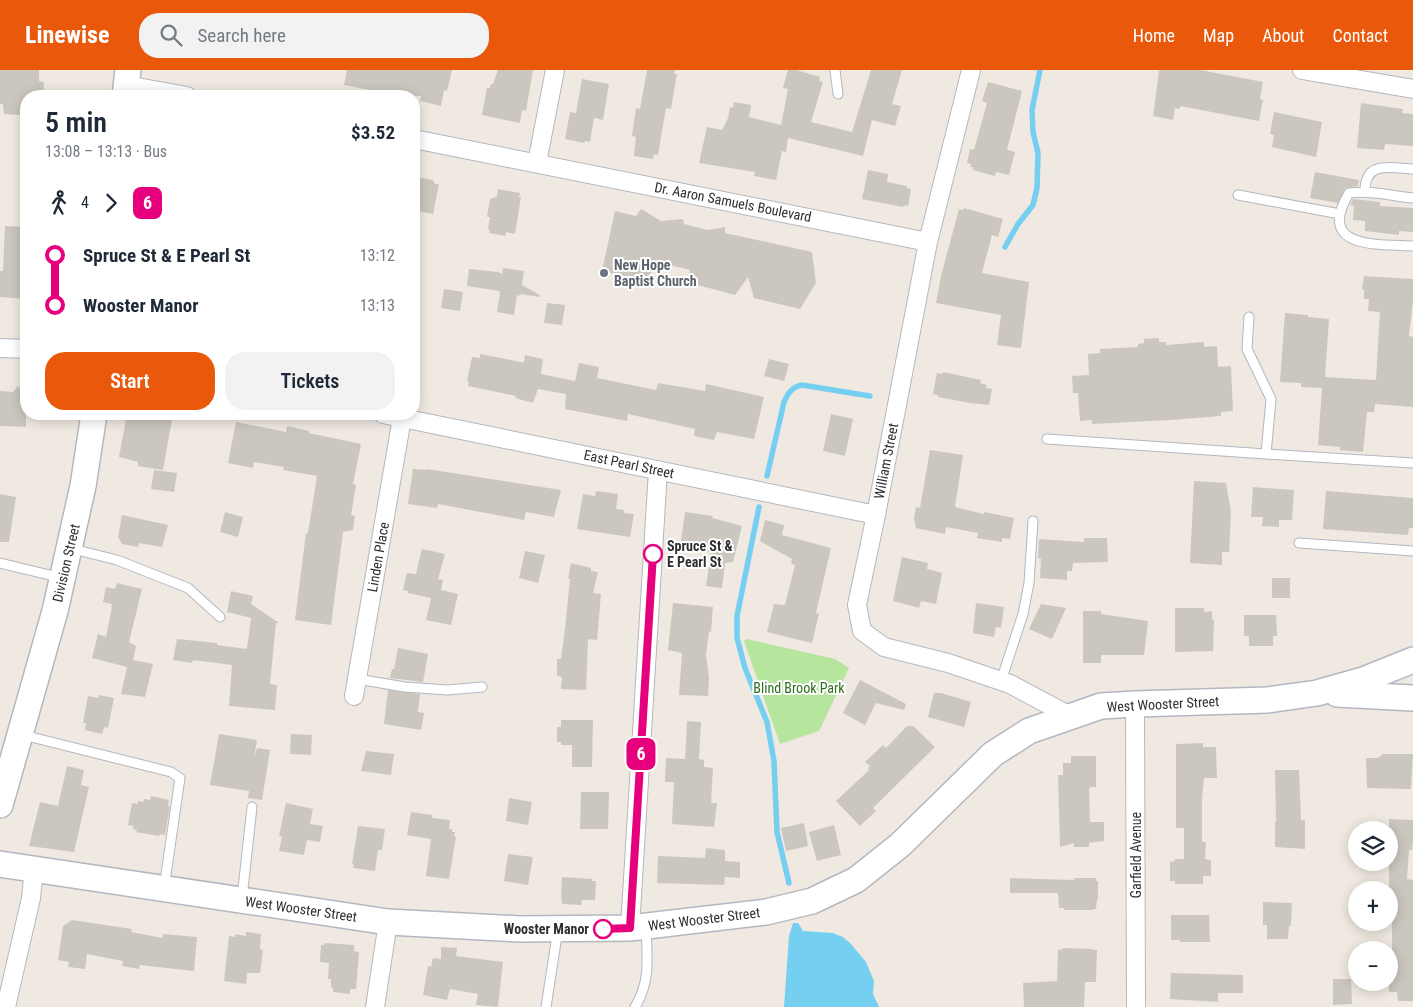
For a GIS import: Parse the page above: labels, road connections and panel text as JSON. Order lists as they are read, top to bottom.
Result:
{
  "streets": {
    "street": [
      "Dr. Aaron Samuels Boulevard",
      "William Street",
      "East Pearl Street",
      "Linden Place",
      "Division Street",
      "West Wooster Street",
      "Garfield Avenue"
    ]
  },
  "crossings": [
    ["Dr. Aaron Samuels Boulevard", "William Street"],
    ["William Street", "East Pearl Street"],
    ["William Street", "West Wooster Street"],
    ["West Wooster Street", "Garfield Avenue"]
  ],
  "parks": ["Blind Brook Park"],
  "places": ["New Hope Baptist Church", "Spruce St & E Pearl St", "Wooster Manor"],
  "lines": ["bus line 6"],
  "page": {
    "header": "Linewise",
    "search": "Search here",
    "nav": [
      "Home",
      "Map",
      "About",
      "Contact"
    ],
    "on_map": "6",
    "heading": ["5 min", "13:08 – 13:13 · Bus", "$3.52"],
    "legs": ["4", "6"],
    "list": [
      {
        "name": "Spruce St & E Pearl St",
        "value": "13:12"
      },
      {
        "name": "Wooster Manor",
        "value": "13:13"
      }
    ],
    "buttons": ["Start", "Tickets"],
    "map_buttons": ["+", "−"]
  }
}
